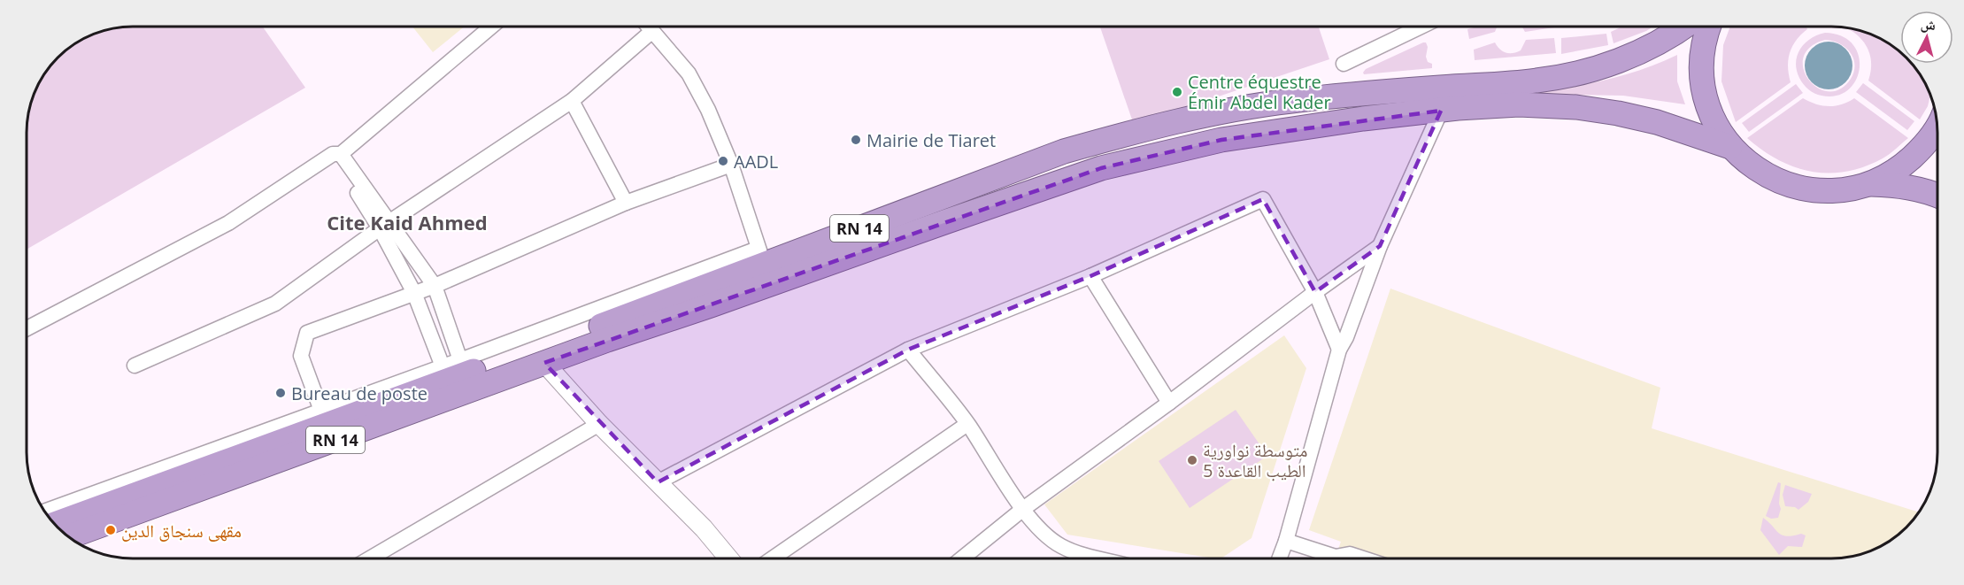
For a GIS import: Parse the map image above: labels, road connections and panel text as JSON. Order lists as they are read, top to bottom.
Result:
{
  "streets": {
    "highway": ["RN 14"]
  },
  "districts": ["Cite Kaid Ahmed"],
  "places": [
    "Centre équestre Émir Abdel Kader",
    "Mairie de Tiaret",
    "AADL",
    "Bureau de poste",
    "متوسطة نواورية الطيب القاعدة 5",
    "مقهى سنجاق الدين"
  ],
  "north": "top"
}
